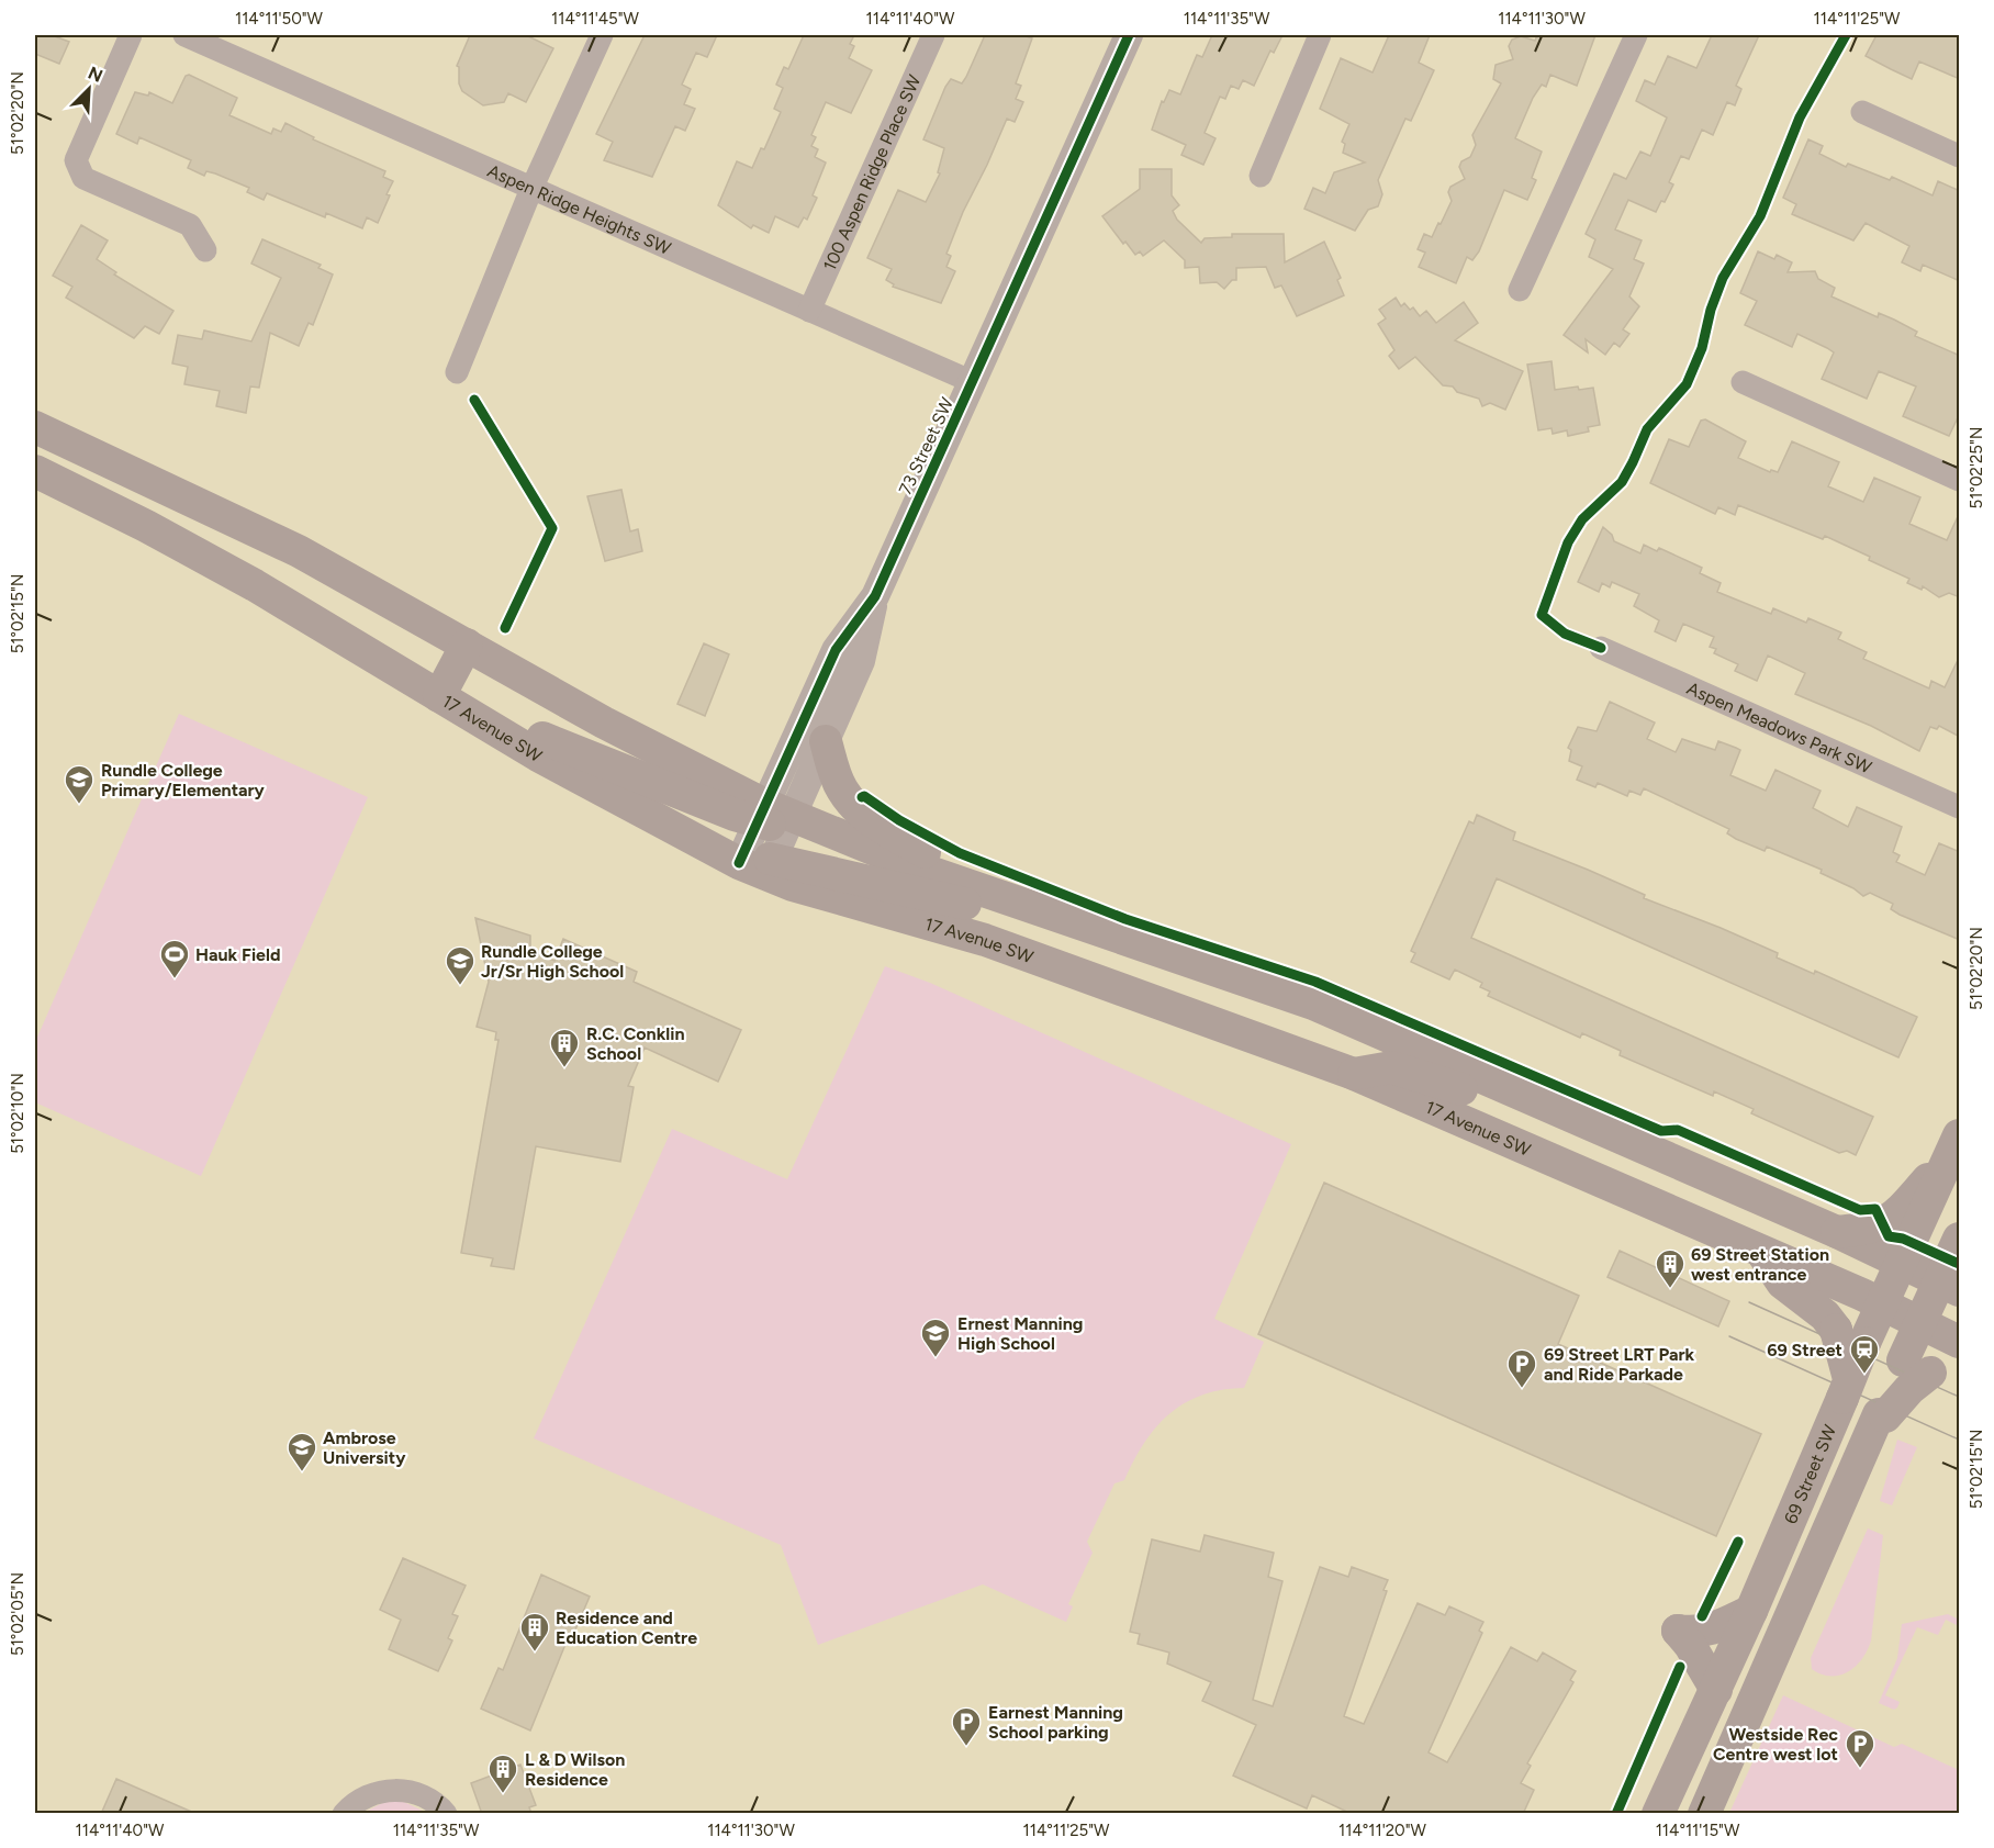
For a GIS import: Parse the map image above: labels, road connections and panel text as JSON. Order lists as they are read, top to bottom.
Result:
{
  "streets": {
    "main road": ["17 Avenue SW", "69 Street SW"],
    "street": [
      "100 Aspen Ridge Place SW",
      "Aspen Ridge Heights SW",
      "73 Street SW",
      "Aspen Meadows Park SW"
    ]
  },
  "crossings": [
    ["100 Aspen Ridge Place SW", "Aspen Ridge Heights SW"],
    ["Aspen Ridge Heights SW", "73 Street SW"],
    ["73 Street SW", "17 Avenue SW"],
    ["17 Avenue SW", "69 Street SW"]
  ],
  "places": {
    "school or university": [
      "Rundle College Primary/Elementary",
      "Rundle College Jr/Sr High School",
      "Ernest Manning High School",
      "Ambrose University"
    ],
    "sports": ["Hauk Field"],
    "building": [
      "R.C. Conklin School",
      "69 Street Station west entrance",
      "Residence and Education Centre",
      "L & D Wilson Residence"
    ],
    "station": ["69 Street"],
    "parking": ["69 Street LRT Park and Ride Parkade", "Earnest Manning School parking", "Westside Rec Centre west lot"]
  },
  "north": "top right",
  "coordinates": [
    "114°11'50\"W",
    "114°11'45\"W",
    "114°11'40\"W",
    "114°11'35\"W",
    "114°11'30\"W",
    "114°11'25\"W",
    "51°02'20\"N",
    "51°02'25\"N",
    "51°02'15\"N",
    "51°02'10\"N",
    "51°02'05\"N",
    "114°11'20\"W",
    "114°11'15\"W"
  ]
}
